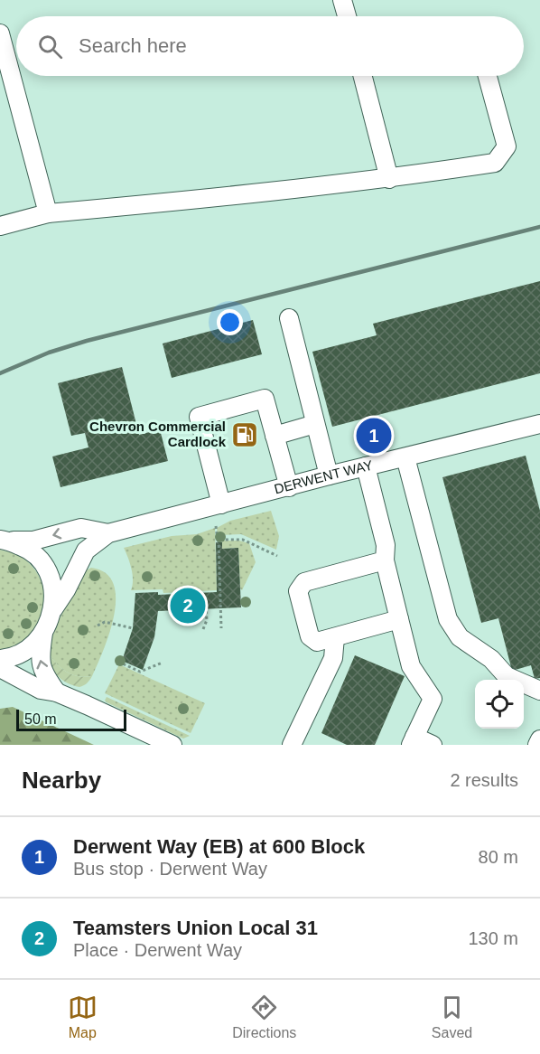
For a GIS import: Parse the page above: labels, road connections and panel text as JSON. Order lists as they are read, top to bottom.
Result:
{
  "streets": {
    "street": ["DERWENT WAY"]
  },
  "places": {
    "fuel station": ["Chevron Commercial Cardlock"]
  },
  "scale_bar": "50 m",
  "page": {
    "search": "Search here",
    "pins": ["1", "2"],
    "scale": "50 m",
    "heading": ["Nearby", "2 results"],
    "list": [
      {
        "mark": "1",
        "name": "Derwent Way (EB) at 600 Block",
        "note": "Bus stop · Derwent Way",
        "value": "80 m"
      },
      {
        "mark": "2",
        "name": "Teamsters Union Local 31",
        "note": "Place · Derwent Way",
        "value": "130 m"
      }
    ],
    "nav": ["Map", "Directions", "Saved"]
  }
}
